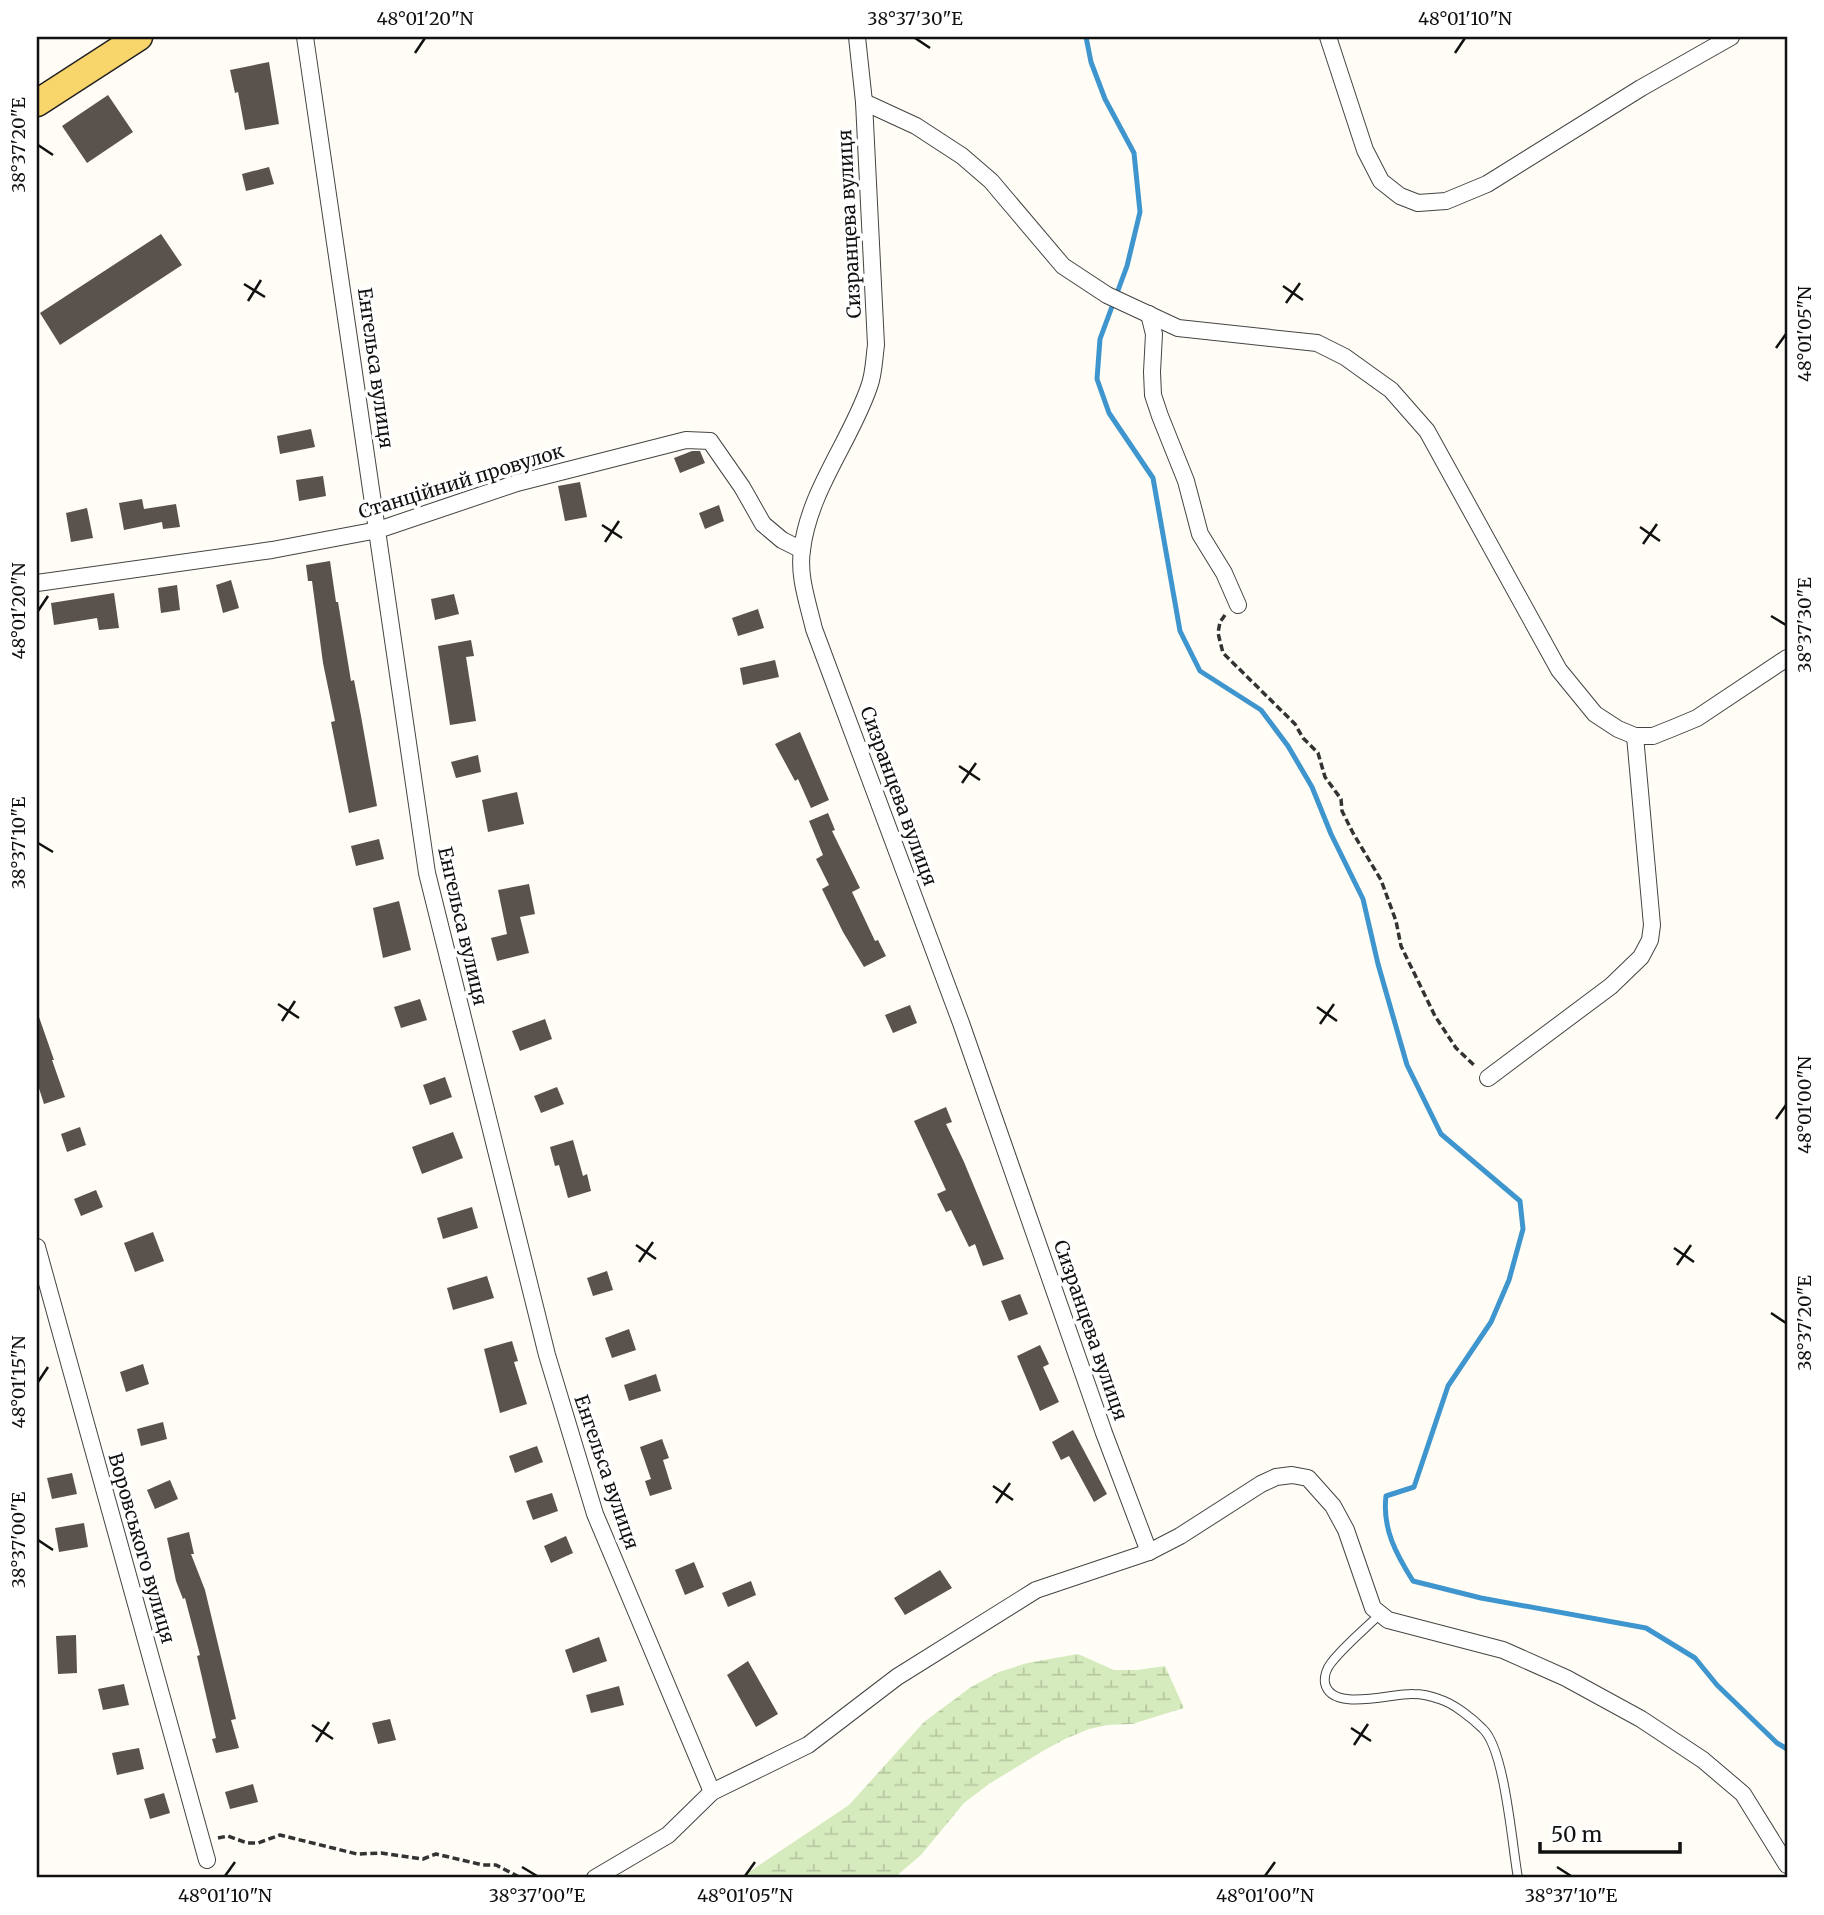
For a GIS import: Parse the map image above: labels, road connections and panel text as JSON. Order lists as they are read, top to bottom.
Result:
{
  "streets": {
    "street": [
      "Сизранцева вулиця",
      "Енгельса вулиця",
      "Станційний провулок",
      "Воровського вулиця"
    ]
  },
  "crossings": [
    ["Сизранцева вулиця", "Станційний провулок"],
    ["Енгельса вулиця", "Станційний провулок"]
  ],
  "scale_bar": "50 m",
  "coordinates": [
    "48°01'20\"N",
    "38°37'30\"E",
    "48°01'10\"N",
    "38°37'20\"E",
    "48°01'05\"N",
    "38°37'10\"E",
    "48°01'00\"N",
    "48°01'15\"N",
    "38°37'00\"E"
  ]
}
